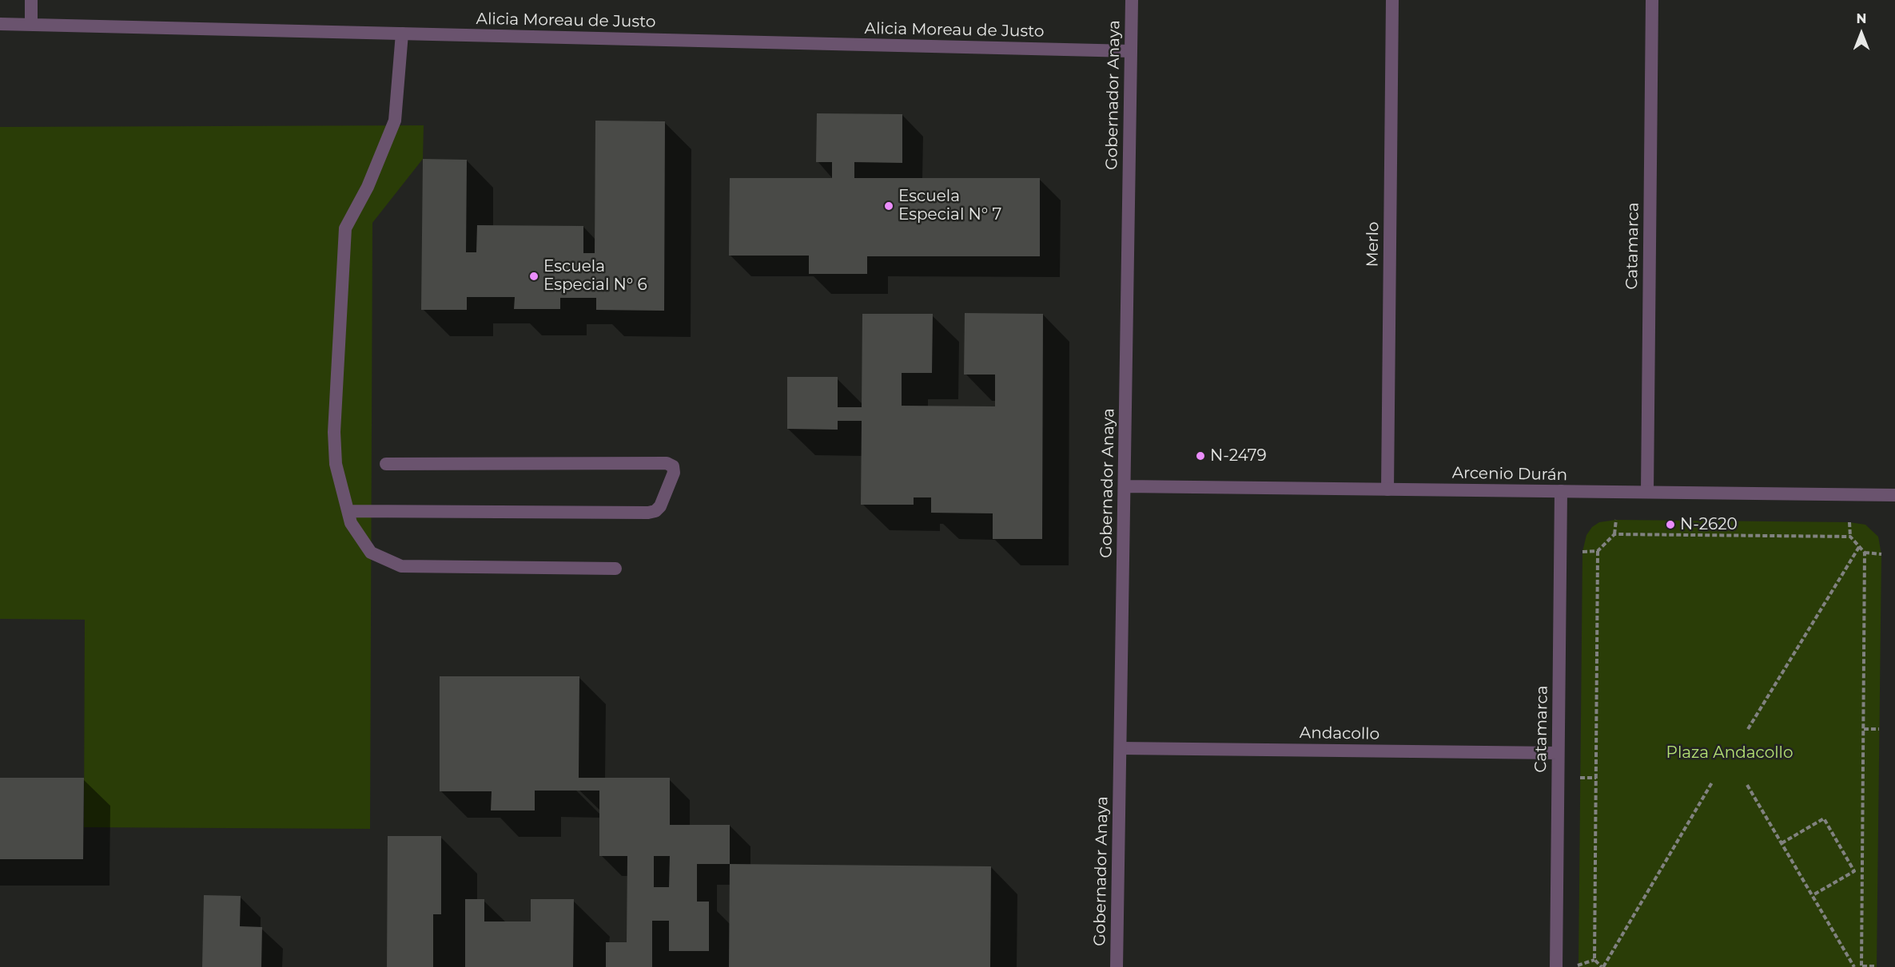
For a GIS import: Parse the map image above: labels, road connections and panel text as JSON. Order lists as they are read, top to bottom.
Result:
{
  "streets": {
    "street": [
      "Alicia Moreau de Justo",
      "Gobernador Anaya",
      "Merlo",
      "Catamarca",
      "Arcenio Durán",
      "Andacollo"
    ]
  },
  "crossings": [
    ["Alicia Moreau de Justo", "Gobernador Anaya"],
    ["Gobernador Anaya", "Arcenio Durán"],
    ["Gobernador Anaya", "Andacollo"],
    ["Merlo", "Arcenio Durán"],
    ["Catamarca", "Arcenio Durán"],
    ["Catamarca", "Andacollo"]
  ],
  "parks": ["Plaza Andacollo"],
  "places": [
    "Escuela Especial N° 7",
    "Escuela Especial N° 6",
    "N-2479",
    "N-2620"
  ],
  "north": "top"
}
